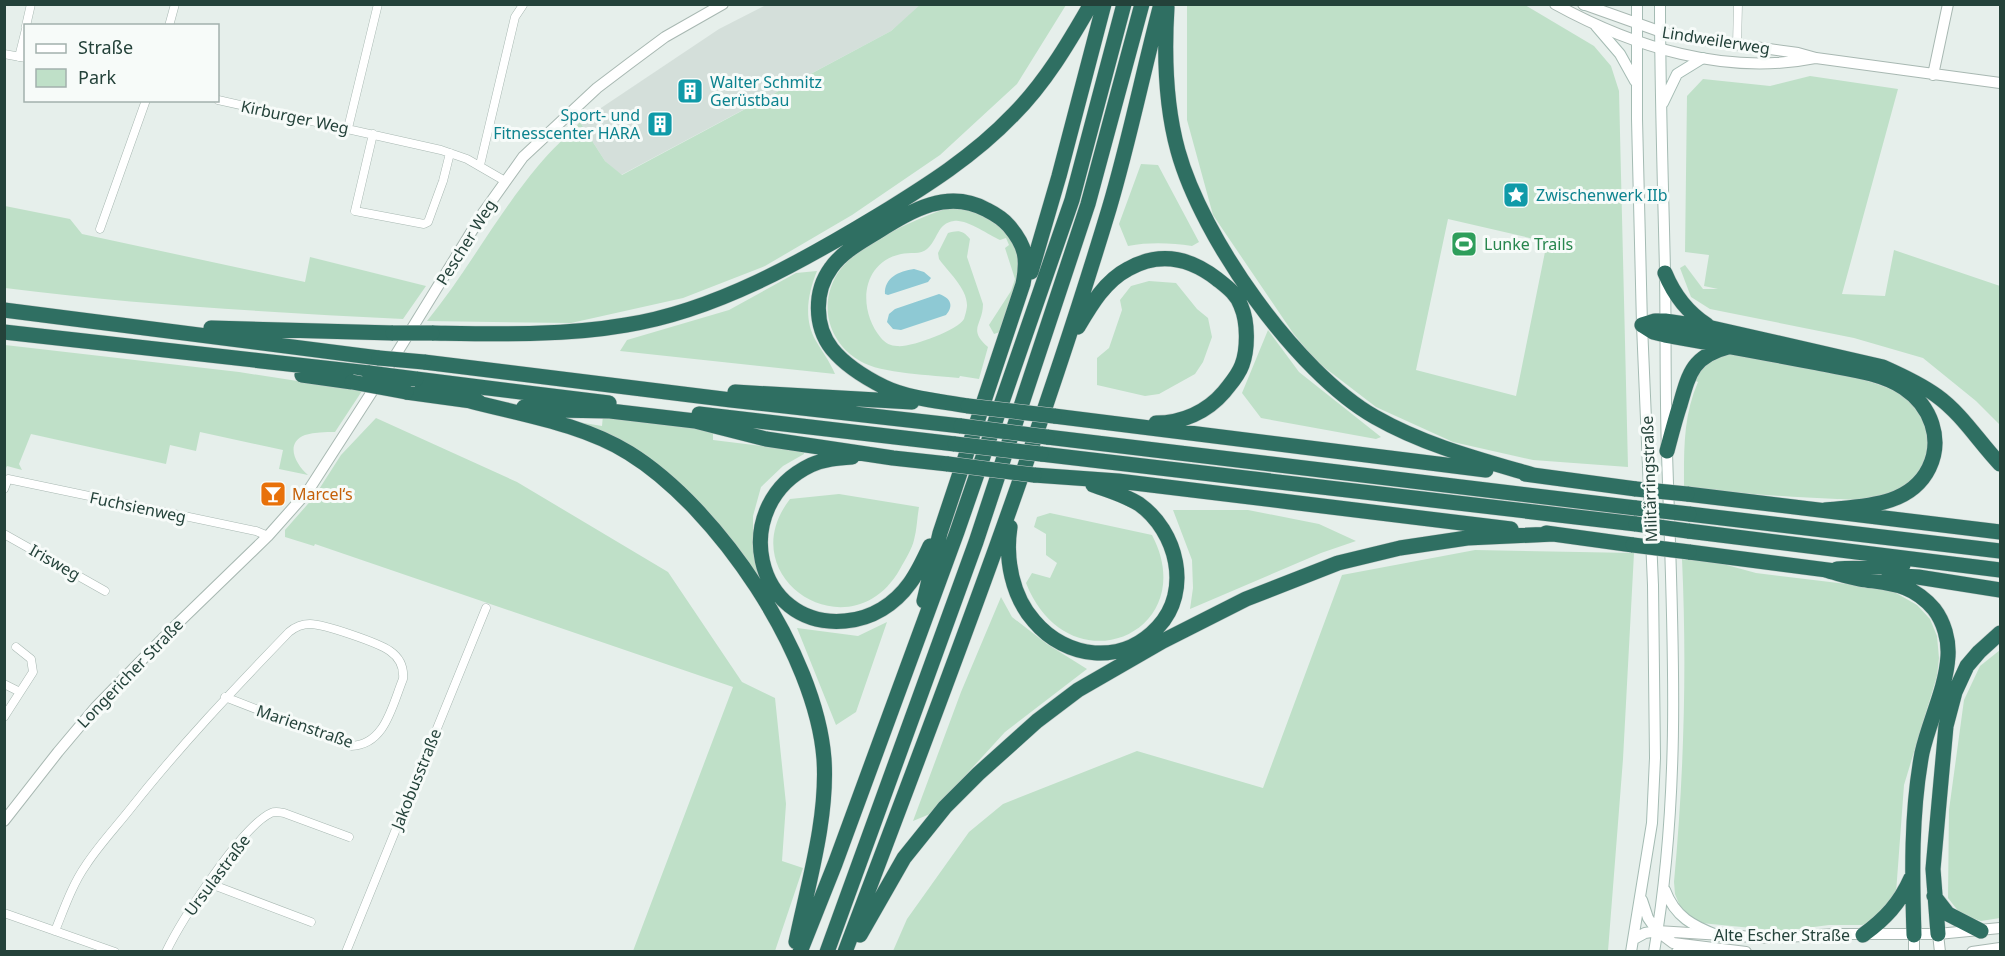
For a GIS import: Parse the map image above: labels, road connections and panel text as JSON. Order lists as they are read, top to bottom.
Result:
{
  "streets": {
    "street": [
      "Lindweilerweg",
      "Kirburger Weg",
      "Pescher Weg",
      "Militärringstraße",
      "Fuchsienweg",
      "Irisweg",
      "Longericher Straße",
      "Marienstraße",
      "Jakobusstraße",
      "Ursulastraße",
      "Alte Escher Straße"
    ]
  },
  "crossings": [
    ["Lindweilerweg", "Militärringstraße"],
    ["Kirburger Weg", "Pescher Weg"],
    ["Pescher Weg", "Fuchsienweg"],
    ["Pescher Weg", "Longericher Straße"],
    ["Militärringstraße", "Alte Escher Straße"],
    ["Fuchsienweg", "Longericher Straße"]
  ],
  "places": {
    "building": ["Walter Schmitz Gerüstbau", "Sport- und Fitnesscenter HARA"],
    "place": ["Zwischenwerk IIb"],
    "sports": ["Lunke Trails"],
    "bar": ["Marcel‘s"]
  },
  "legend": ["Straße", "Park"]
}
